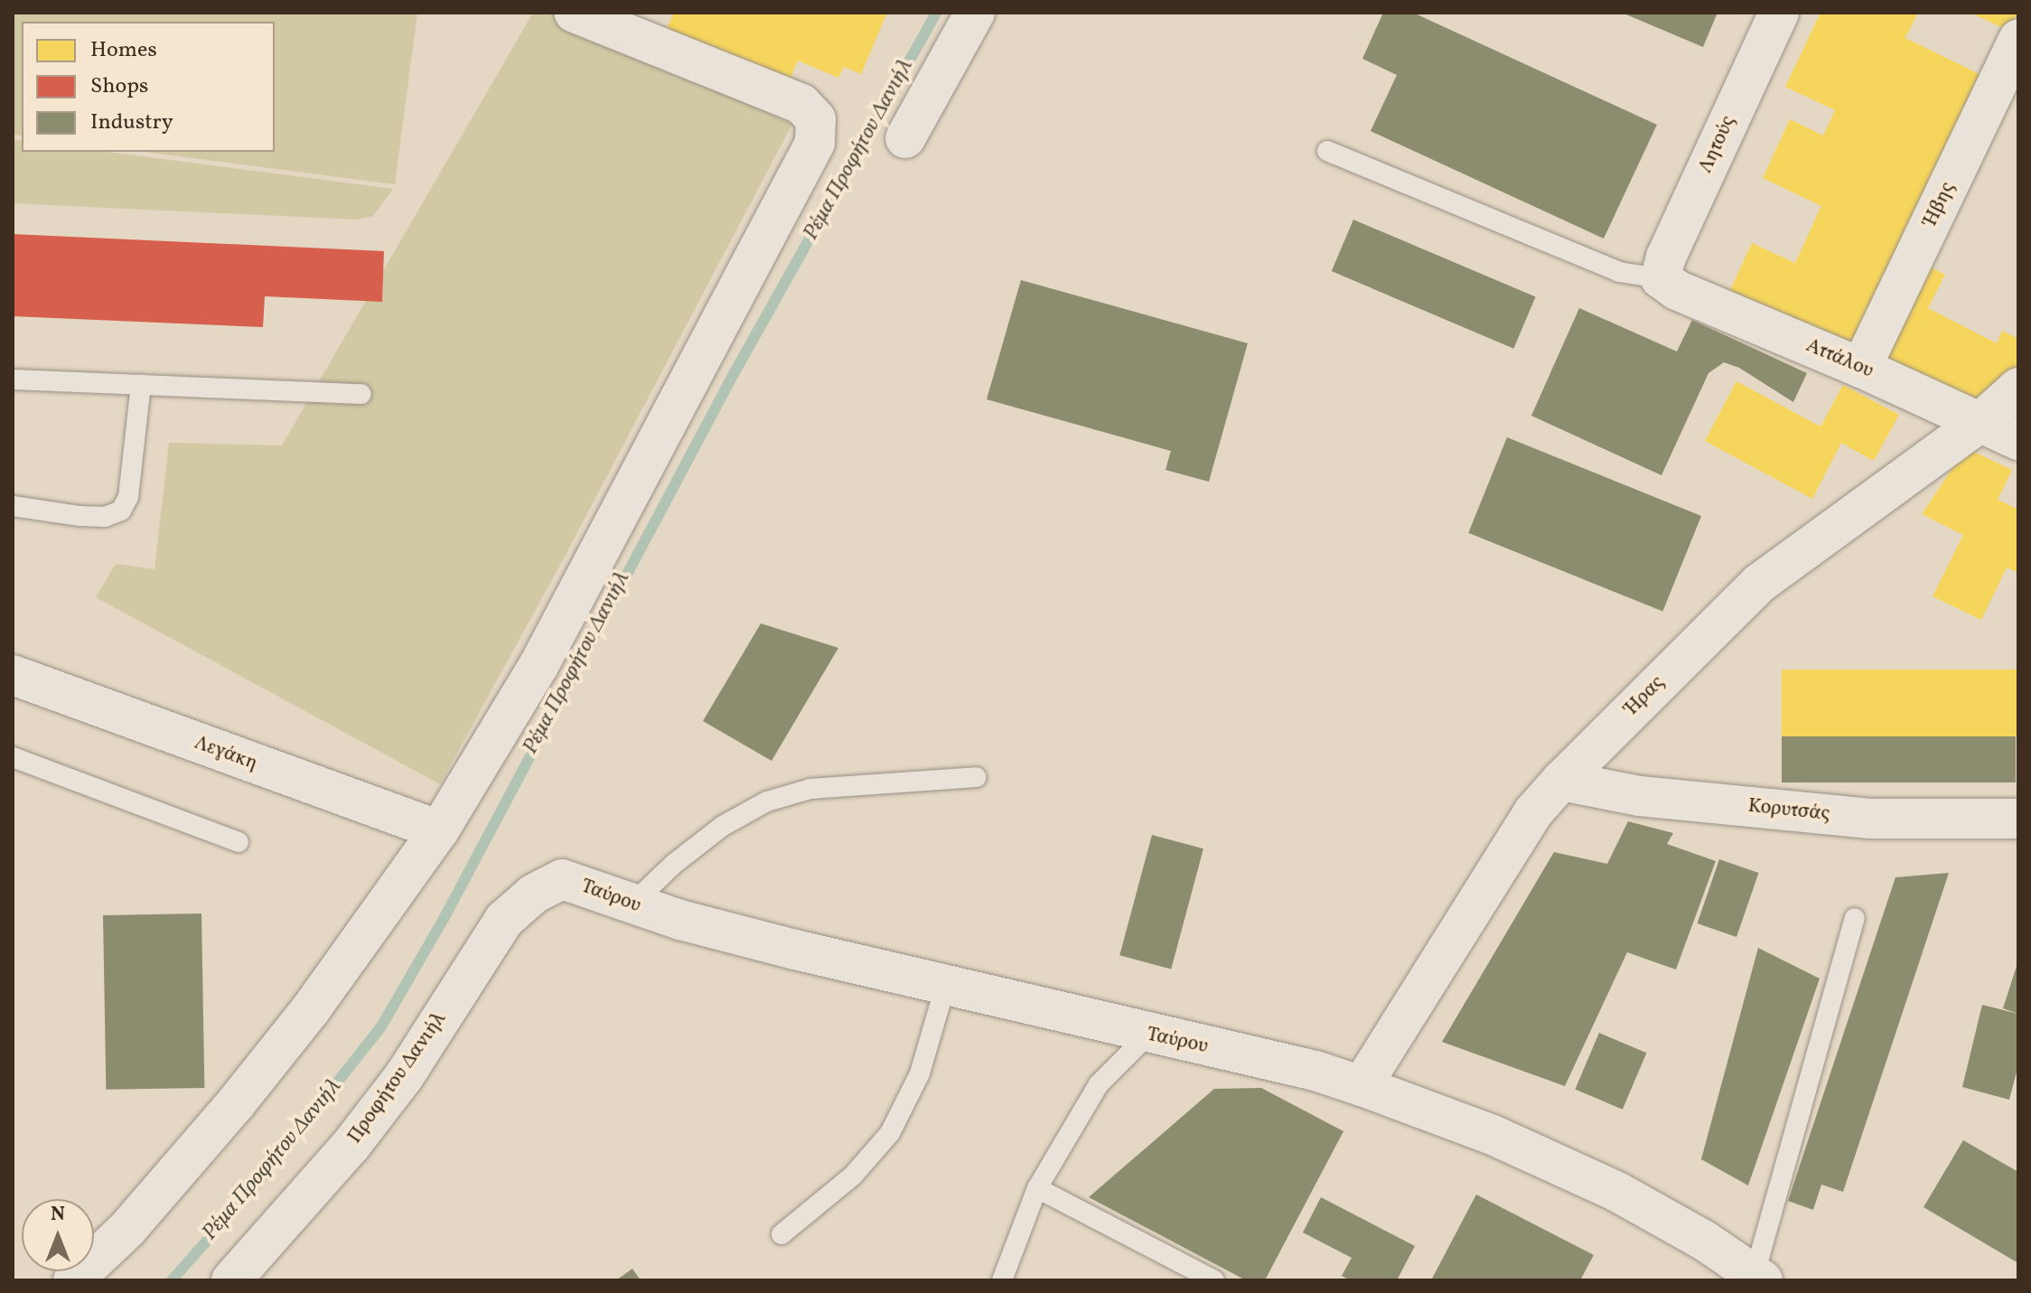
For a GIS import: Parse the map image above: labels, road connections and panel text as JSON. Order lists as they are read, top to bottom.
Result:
{
  "streets": {
    "street": [
      "Λητούς",
      "Ήβης",
      "Αττάλου",
      "Ήρας",
      "Λεγάκη",
      "Κορυτσάς",
      "Ταύρου",
      "Προφήτου Δανιήλ"
    ]
  },
  "crossings": [
    ["Λητούς", "Αττάλου"],
    ["Ήβης", "Αττάλου"],
    ["Αττάλου", "Ήρας"],
    ["Ήρας", "Κορυτσάς"],
    ["Ήρας", "Ταύρου"],
    ["Ταύρου", "Προφήτου Δανιήλ"]
  ],
  "water": ["Ρέμα Προφήτου Δανιήλ"],
  "legend": ["Homes", "Shops", "Industry"],
  "north": "top"
}
